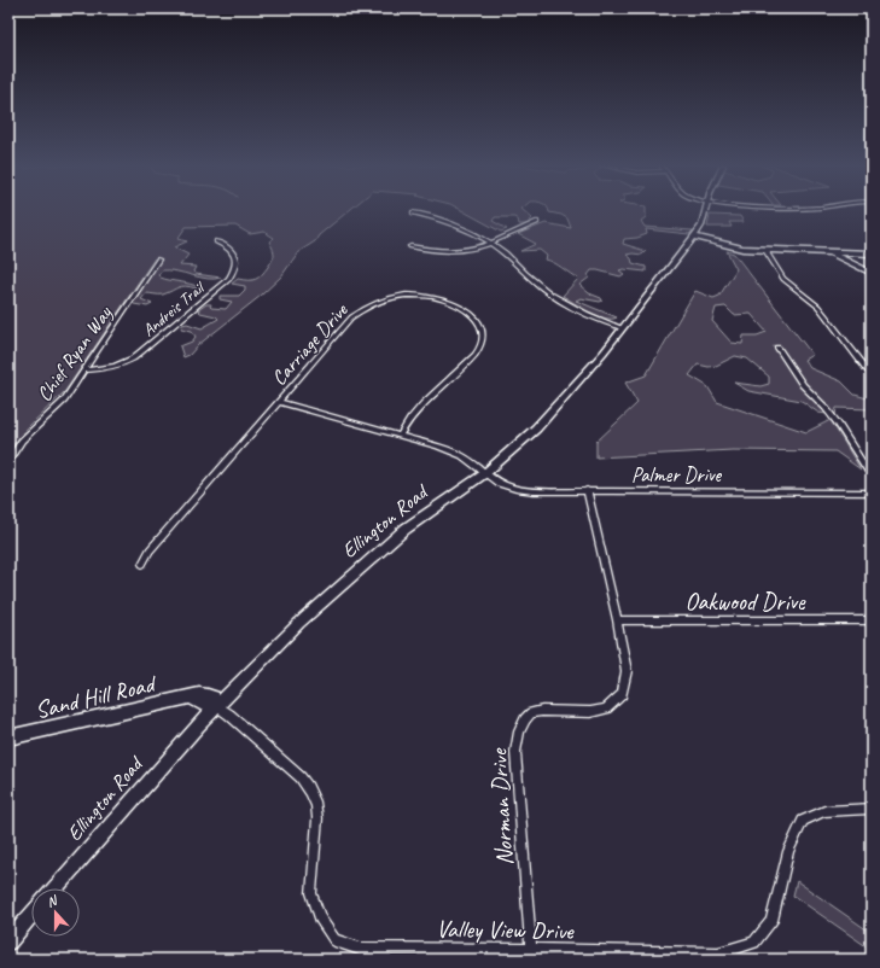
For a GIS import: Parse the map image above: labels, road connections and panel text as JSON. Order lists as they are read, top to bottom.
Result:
{
  "streets": {
    "main road": ["Ellington Road", "Sand Hill Road"],
    "street": [
      "Andreis Trail",
      "Carriage Drive",
      "Chief Ryan Way",
      "Palmer Drive",
      "Oakwood Drive",
      "Norman Drive",
      "Valley View Drive"
    ]
  },
  "crossings": [
    ["Andreis Trail", "Chief Ryan Way"],
    ["Carriage Drive", "Palmer Drive"],
    ["Palmer Drive", "Ellington Road"],
    ["Palmer Drive", "Norman Drive"],
    ["Ellington Road", "Sand Hill Road"],
    ["Ellington Road", "Valley View Drive"],
    ["Oakwood Drive", "Norman Drive"],
    ["Sand Hill Road", "Valley View Drive"],
    ["Norman Drive", "Valley View Drive"]
  ],
  "north": "top"
}
